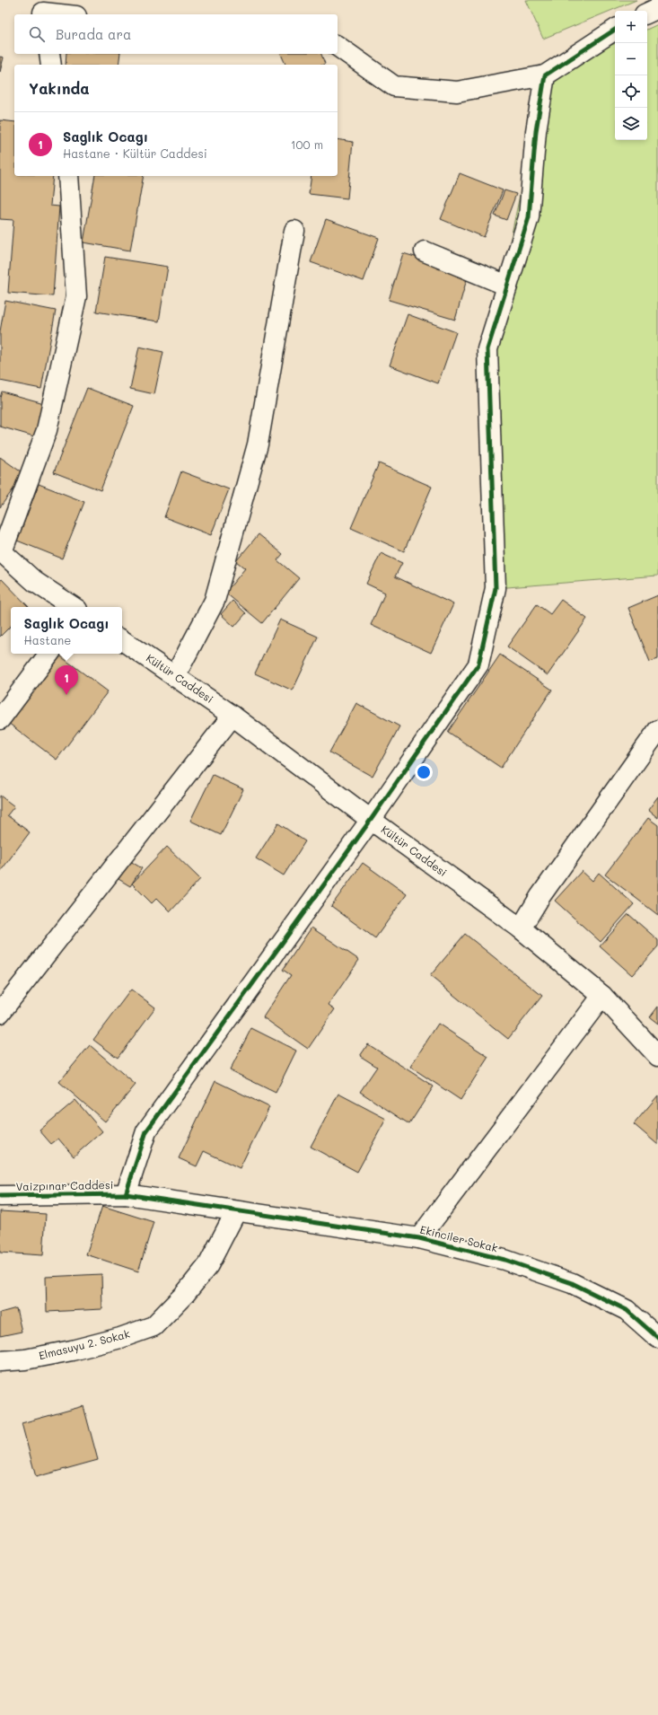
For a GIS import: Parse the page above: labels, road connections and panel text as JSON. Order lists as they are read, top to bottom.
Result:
{
  "streets": {
    "street": [
      "Kültür Caddesi",
      "Vaizpınar Caddesi",
      "Ekinciler Sokak",
      "Elmasuyu 2. Sokak"
    ]
  },
  "crossings": [
    ["Vaizpınar Caddesi", "Ekinciler Sokak"],
    ["Vaizpınar Caddesi", "Elmasuyu 2. Sokak"],
    ["Ekinciler Sokak", "Elmasuyu 2. Sokak"]
  ],
  "page": {
    "map_buttons": ["+", "−"],
    "search": "Burada ara",
    "heading": "Yakında",
    "list": [
      {
        "mark": "1",
        "name": "Saglık Ocagı",
        "note": "Hastane · Kültür Caddesi",
        "value": "100 m"
      }
    ],
    "popup": ["Saglık Ocagı", "Hastane"],
    "pins": "1"
  }
}
